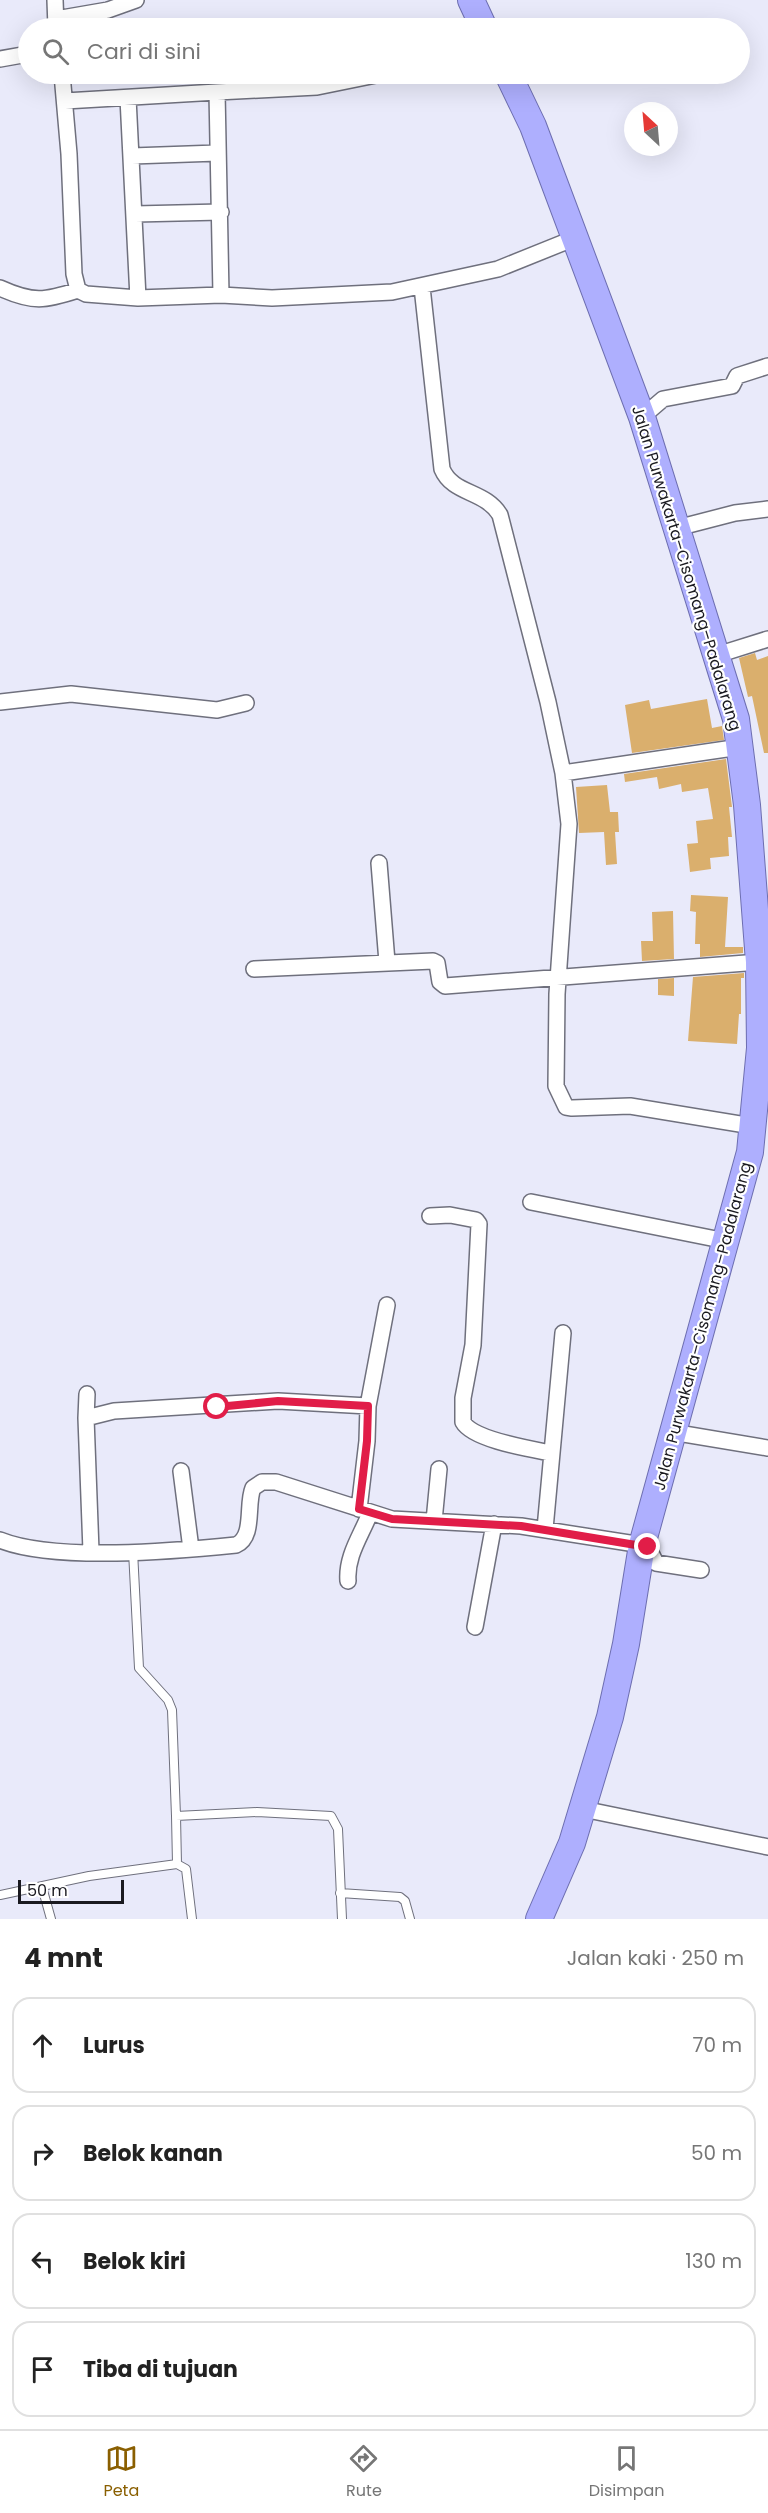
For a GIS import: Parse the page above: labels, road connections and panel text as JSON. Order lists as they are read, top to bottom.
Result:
{
  "streets": {
    "highway": ["Jalan Purwakarta–Cisomang–Padalarang"]
  },
  "scale_bar": "50 m",
  "north": "top left",
  "page": {
    "search": "Cari di sini",
    "scale": "50 m",
    "heading": ["4 mnt", "Jalan kaki · 250 m"],
    "list": [
      ["Lurus", "70 m"],
      ["Belok kanan", "50 m"],
      ["Belok kiri", "130 m"],
      "Tiba di tujuan"
    ],
    "nav": ["Peta", "Rute", "Disimpan"]
  }
}
